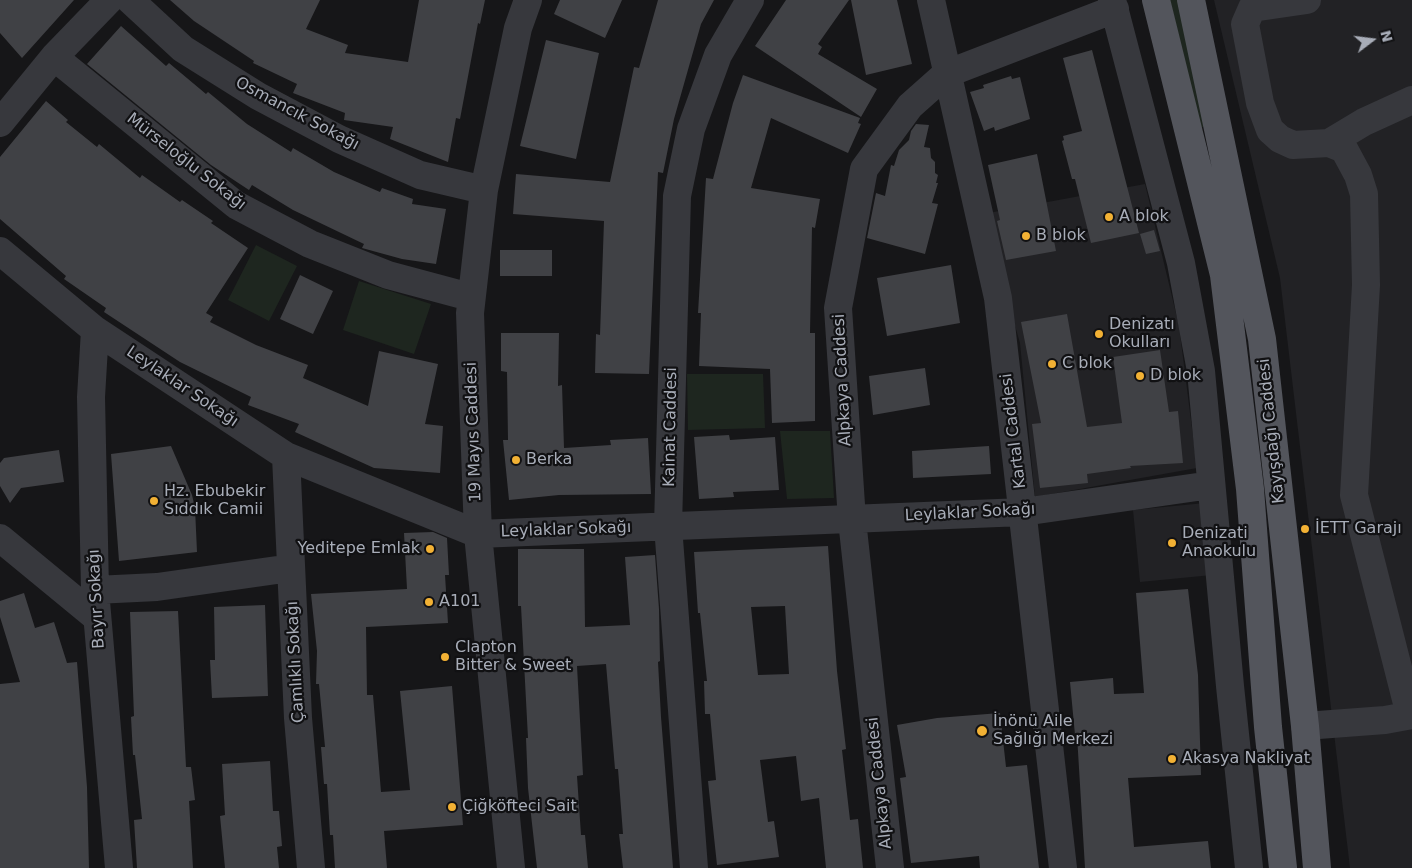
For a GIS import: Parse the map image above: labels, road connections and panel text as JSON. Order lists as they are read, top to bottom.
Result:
{
  "streets": {
    "main road": ["Kayışdağı Caddesi"],
    "street": [
      "Osmancık Sokağı",
      "Mürseloğlu Sokağı",
      "Alpkaya Caddesi",
      "Leylaklar Sokağı",
      "Kainat Caddesi",
      "Kartal Caddesi",
      "19 Mayıs Caddesi",
      "Bayır Sokağı",
      "Çamlıklı Sokağı"
    ]
  },
  "crossings": [
    ["Osmancık Sokağı", "19 Mayıs Caddesi"],
    ["Mürseloğlu Sokağı", "19 Mayıs Caddesi"],
    ["Alpkaya Caddesi", "Leylaklar Sokağı"],
    ["Alpkaya Caddesi", "Kartal Caddesi"],
    ["Leylaklar Sokağı", "Kainat Caddesi"],
    ["Leylaklar Sokağı", "Kartal Caddesi"],
    ["Leylaklar Sokağı", "19 Mayıs Caddesi"],
    ["Leylaklar Sokağı", "Bayır Sokağı"],
    ["Leylaklar Sokağı", "Çamlıklı Sokağı"]
  ],
  "places": [
    "A blok",
    "B blok",
    "Denizatı Okulları",
    "C blok",
    "D blok",
    "Berka",
    "Hz. Ebubekir Sıddık Camii",
    "İETT Garajı",
    "Denizati Anaokulu",
    "Yeditepe Emlak",
    "A101",
    "Clapton Bitter & Sweet",
    "İnönü Aile Sağlığı Merkezi",
    "Akasya Nakliyat",
    "Çiğköfteci Sait"
  ],
  "north": "right"
}
